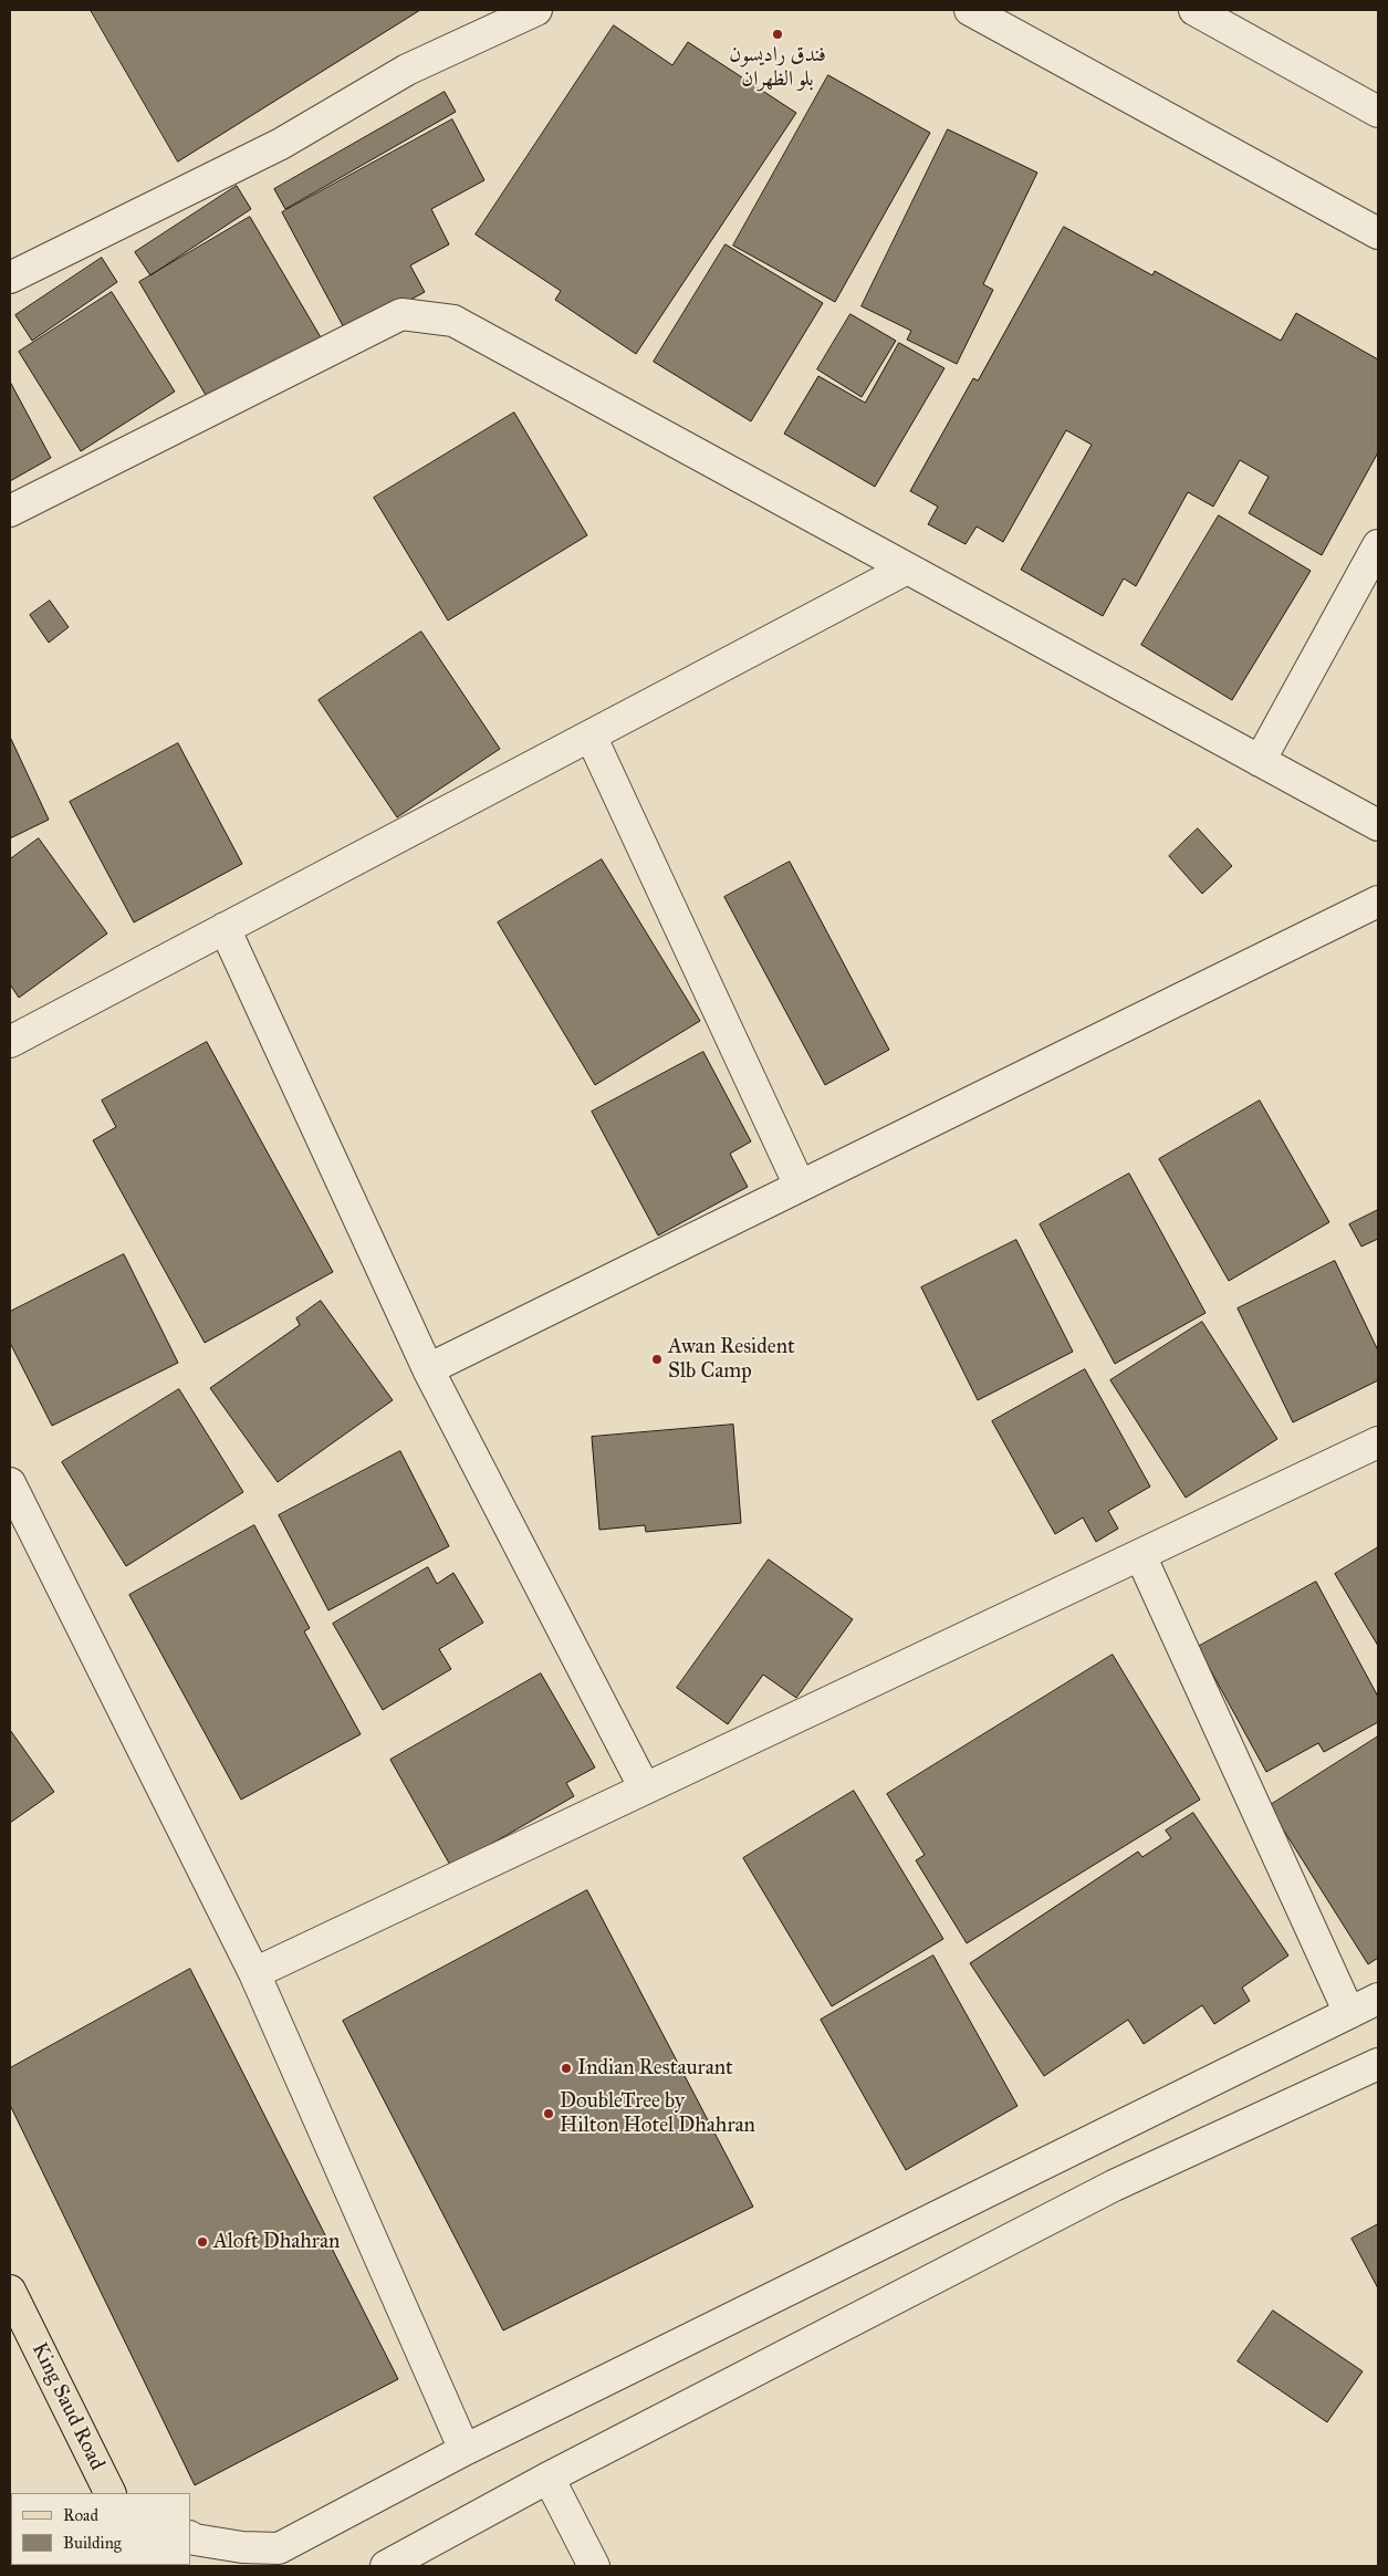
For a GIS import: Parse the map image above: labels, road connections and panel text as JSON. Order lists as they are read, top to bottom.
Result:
{
  "streets": {
    "main road": ["King Saud Road"]
  },
  "places": [
    "فندق راديسون بلو الظهران",
    "Awan Resident Slb Camp",
    "Indian Restaurant",
    "DoubleTree by Hilton Hotel Dhahran",
    "Aloft Dhahran"
  ],
  "legend": ["Road", "Building"]
}
